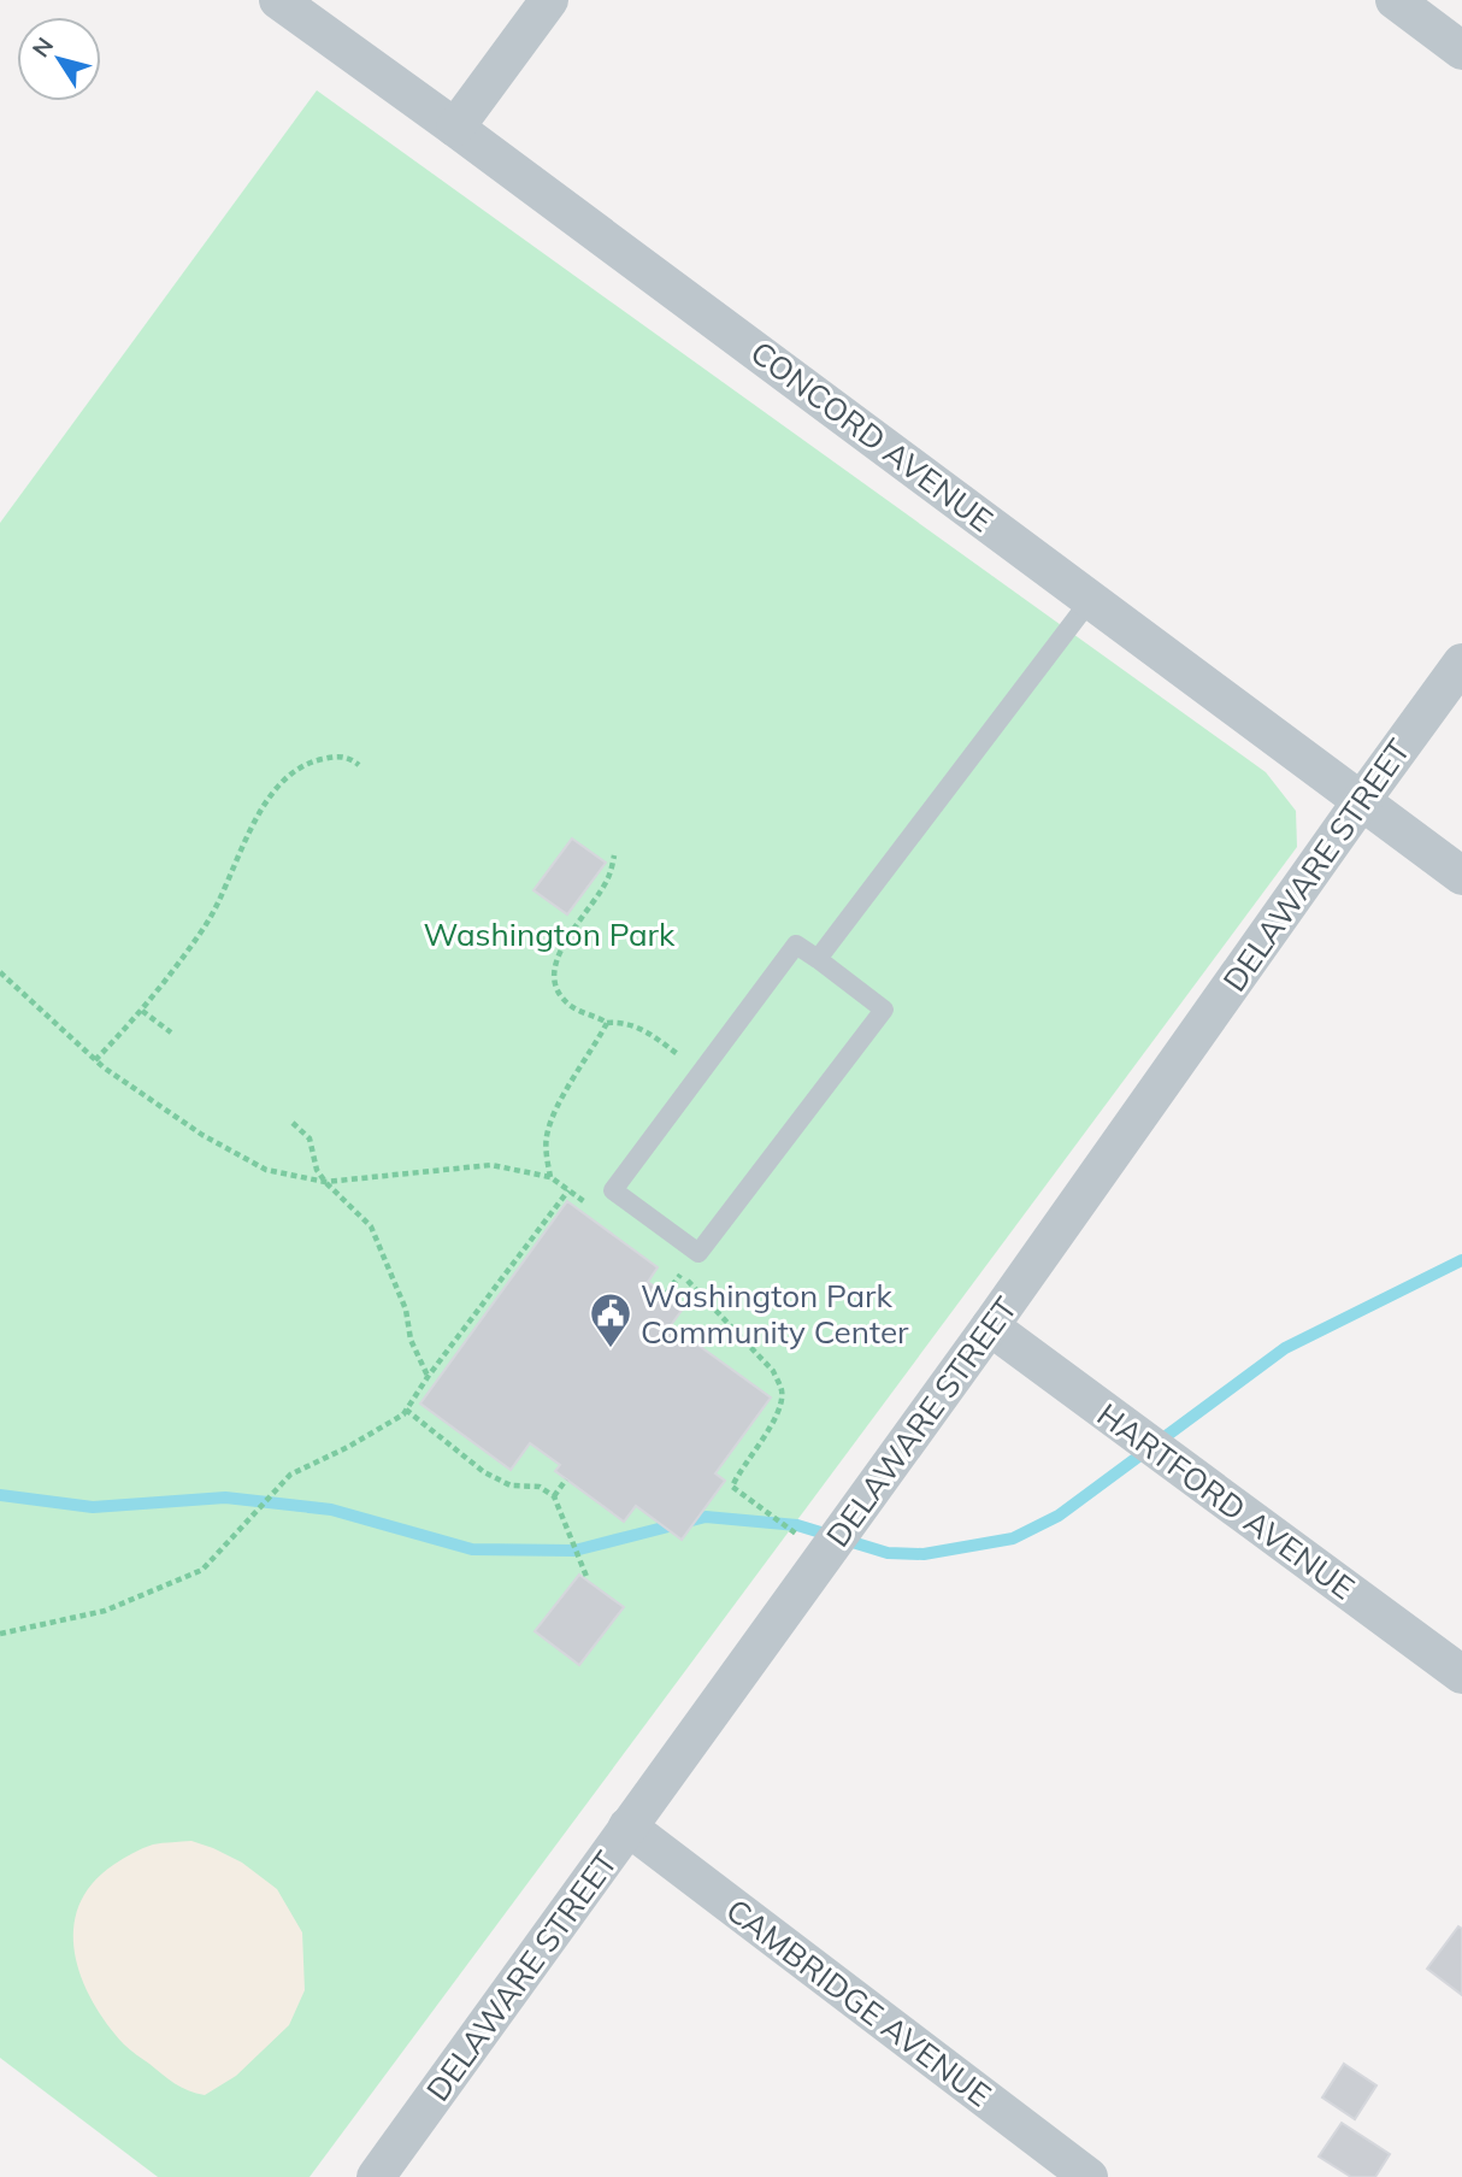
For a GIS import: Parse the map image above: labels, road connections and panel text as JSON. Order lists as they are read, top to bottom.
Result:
{
  "streets": {
    "street": [
      "CONCORD AVENUE",
      "DELAWARE STREET",
      "HARTFORD AVENUE",
      "CAMBRIDGE AVENUE"
    ]
  },
  "crossings": [
    ["CONCORD AVENUE", "DELAWARE STREET"],
    ["DELAWARE STREET", "HARTFORD AVENUE"],
    ["DELAWARE STREET", "CAMBRIDGE AVENUE"]
  ],
  "parks": ["Washington Park"],
  "places": {
    "public building": ["Washington Park Community Center"]
  },
  "north": "top left"
}
